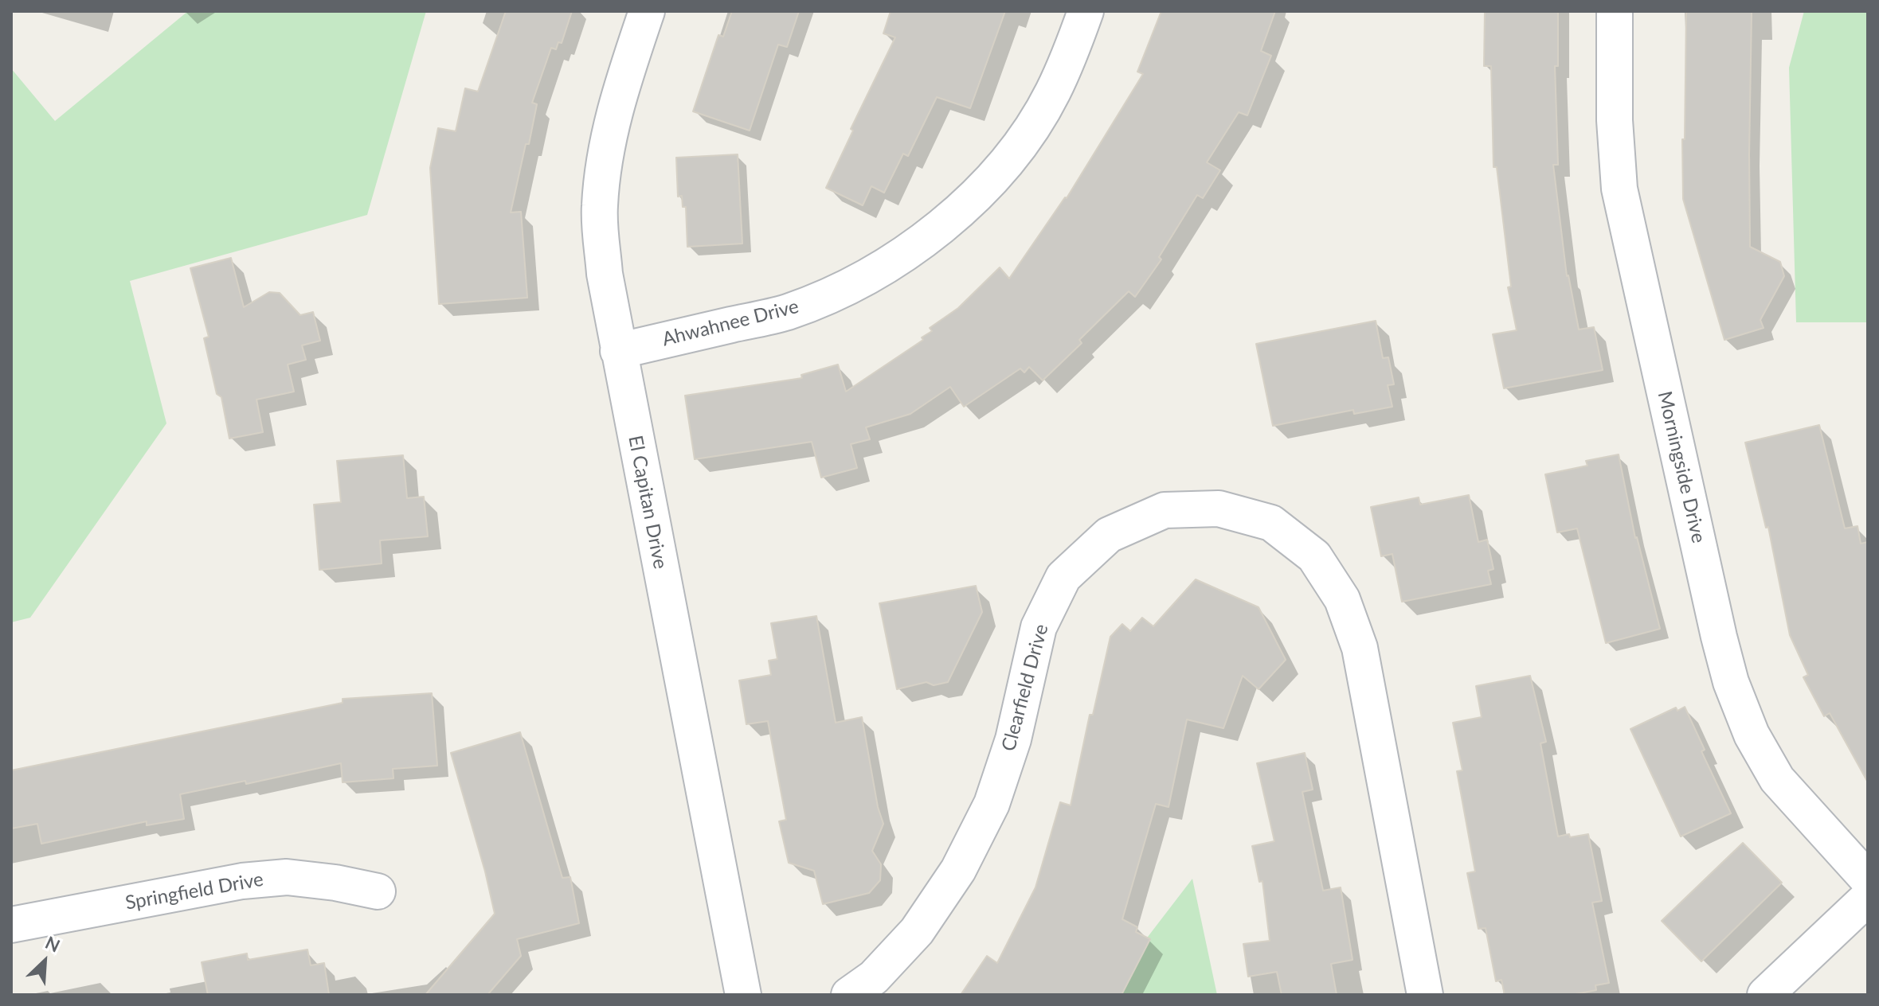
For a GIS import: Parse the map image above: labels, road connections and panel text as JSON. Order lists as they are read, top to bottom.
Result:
{
  "streets": {
    "street": [
      "Ahwahnee Drive",
      "Morningside Drive",
      "El Capitan Drive",
      "Clearfield Drive",
      "Springfield Drive"
    ]
  },
  "crossings": [
    ["Ahwahnee Drive", "El Capitan Drive"]
  ],
  "north": "top right"
}
